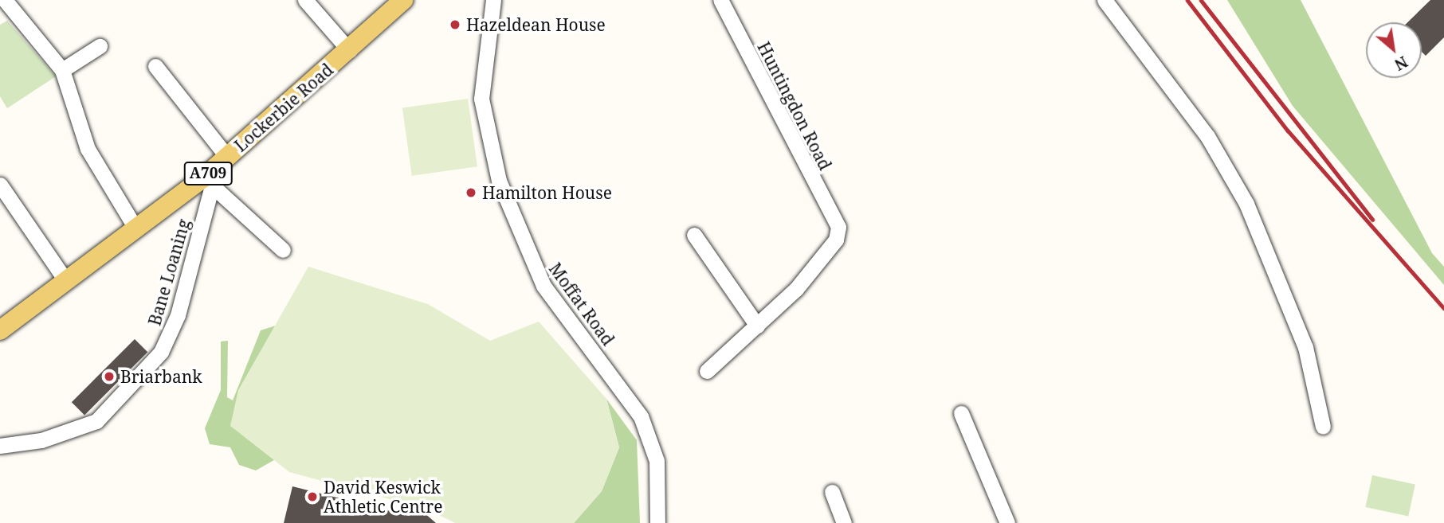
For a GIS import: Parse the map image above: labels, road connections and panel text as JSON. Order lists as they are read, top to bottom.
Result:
{
  "streets": {
    "main road": ["Lockerbie Road", "A709"],
    "street": ["Huntingdon Road", "Bane Loaning", "Moffat Road"]
  },
  "crossings": [
    ["Lockerbie Road", "Bane Loaning"]
  ],
  "places": [
    "Hazeldean House",
    "Hamilton House",
    "Briarbank",
    "David Keswick Athletic Centre"
  ],
  "north": "bottom right"
}
